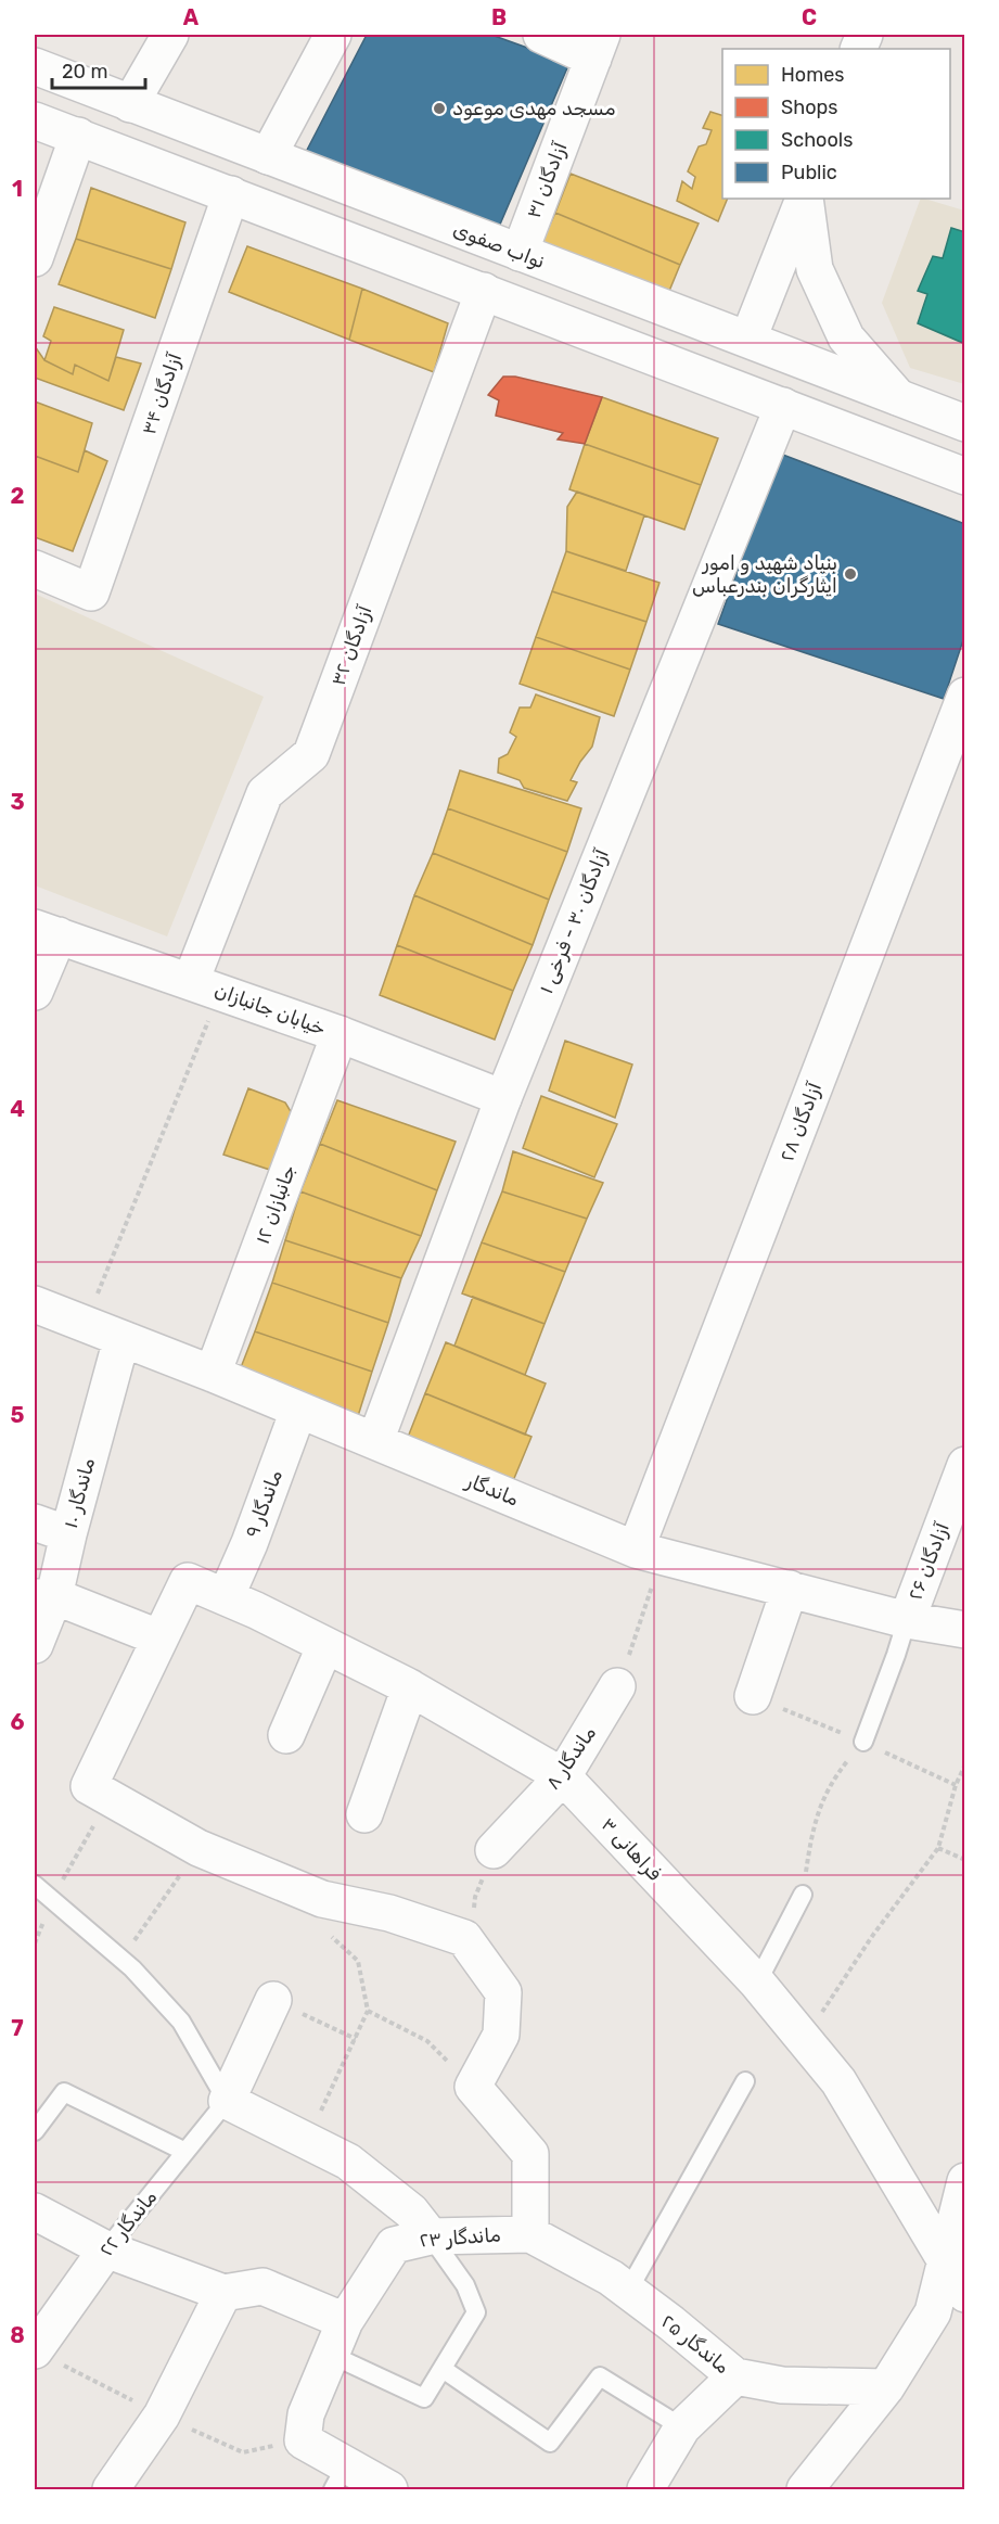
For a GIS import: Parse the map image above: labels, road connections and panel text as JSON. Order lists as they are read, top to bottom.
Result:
{
  "streets": {
    "street": [
      "آزادگان ۳۱",
      "نواب صفوی",
      "آزادگان ۳۴",
      "آزادگان ۳۲",
      "آزادگان ۳۰ - فرخی ۱",
      "خیابان جانبازان",
      "آزادگان ۲۸",
      "جانبازان ۱۲",
      "ماندگار",
      "ماندگار ۱۰",
      "ماندگار ۹",
      "آزادگان ۲۶",
      "ماندگار ۸",
      "فراهانی ۳",
      "ماندگار ۲۲",
      "ماندگار ۲۳",
      "ماندگار ۲۵"
    ]
  },
  "crossings": [
    ["آزادگان ۳۱", "نواب صفوی"],
    ["آزادگان ۳۲", "خیابان جانبازان"],
    ["آزادگان ۳۰ - فرخی ۱", "خیابان جانبازان"],
    ["آزادگان ۳۰ - فرخی ۱", "ماندگار"],
    ["خیابان جانبازان", "جانبازان ۱۲"],
    ["آزادگان ۲۸", "ماندگار"],
    ["جانبازان ۱۲", "ماندگار"],
    ["ماندگار", "ماندگار ۱۰"],
    ["ماندگار", "ماندگار ۹"],
    ["ماندگار", "آزادگان ۲۶"],
    ["ماندگار ۹", "فراهانی ۳"],
    ["ماندگار ۸", "فراهانی ۳"],
    ["ماندگار ۲۳", "ماندگار ۲۵"]
  ],
  "places": ["مسجد مهدی موعود", "بنیاد شهید و امور ایثارگران بندرعباس"],
  "legend": [
    "Homes",
    "Shops",
    "Schools",
    "Public"
  ],
  "scale_bar": "20 m",
  "grid": {
    "columns": ["A", "B", "C"],
    "rows": [
      "1",
      "2",
      "3",
      "4",
      "5",
      "6",
      "7",
      "8"
    ]
  }
}
